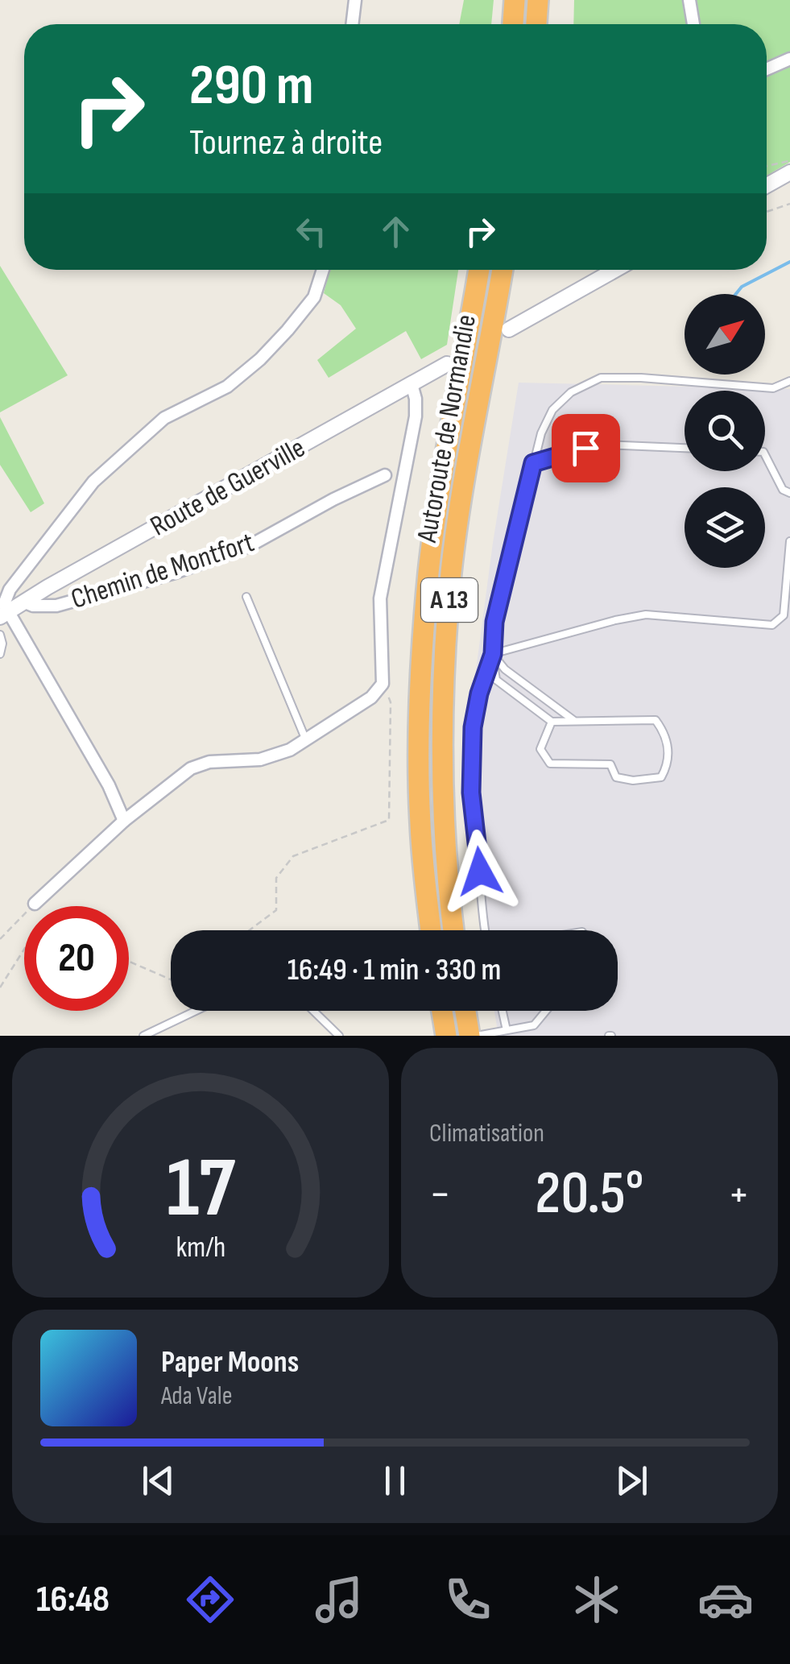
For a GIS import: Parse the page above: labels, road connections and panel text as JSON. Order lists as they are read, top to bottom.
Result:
{
  "streets": {
    "highway": ["Autoroute de Normandie", "A 13"],
    "street": ["Route de Guerville", "Chemin de Montfort"]
  },
  "crossings": [
    ["Route de Guerville", "Chemin de Montfort"]
  ],
  "north": "top right",
  "page": {
    "turn": ["290 m", "Tournez à droite"],
    "limit": "20",
    "trip": "16:49 · 1 min · 330 m",
    "tile": "Climatisation",
    "heat": ["−", "20.5°", "+"],
    "song": ["Paper Moons", "Ada Vale"],
    "tabs": "16:48",
    "gauge": ["17", "km/h"]
  }
}
